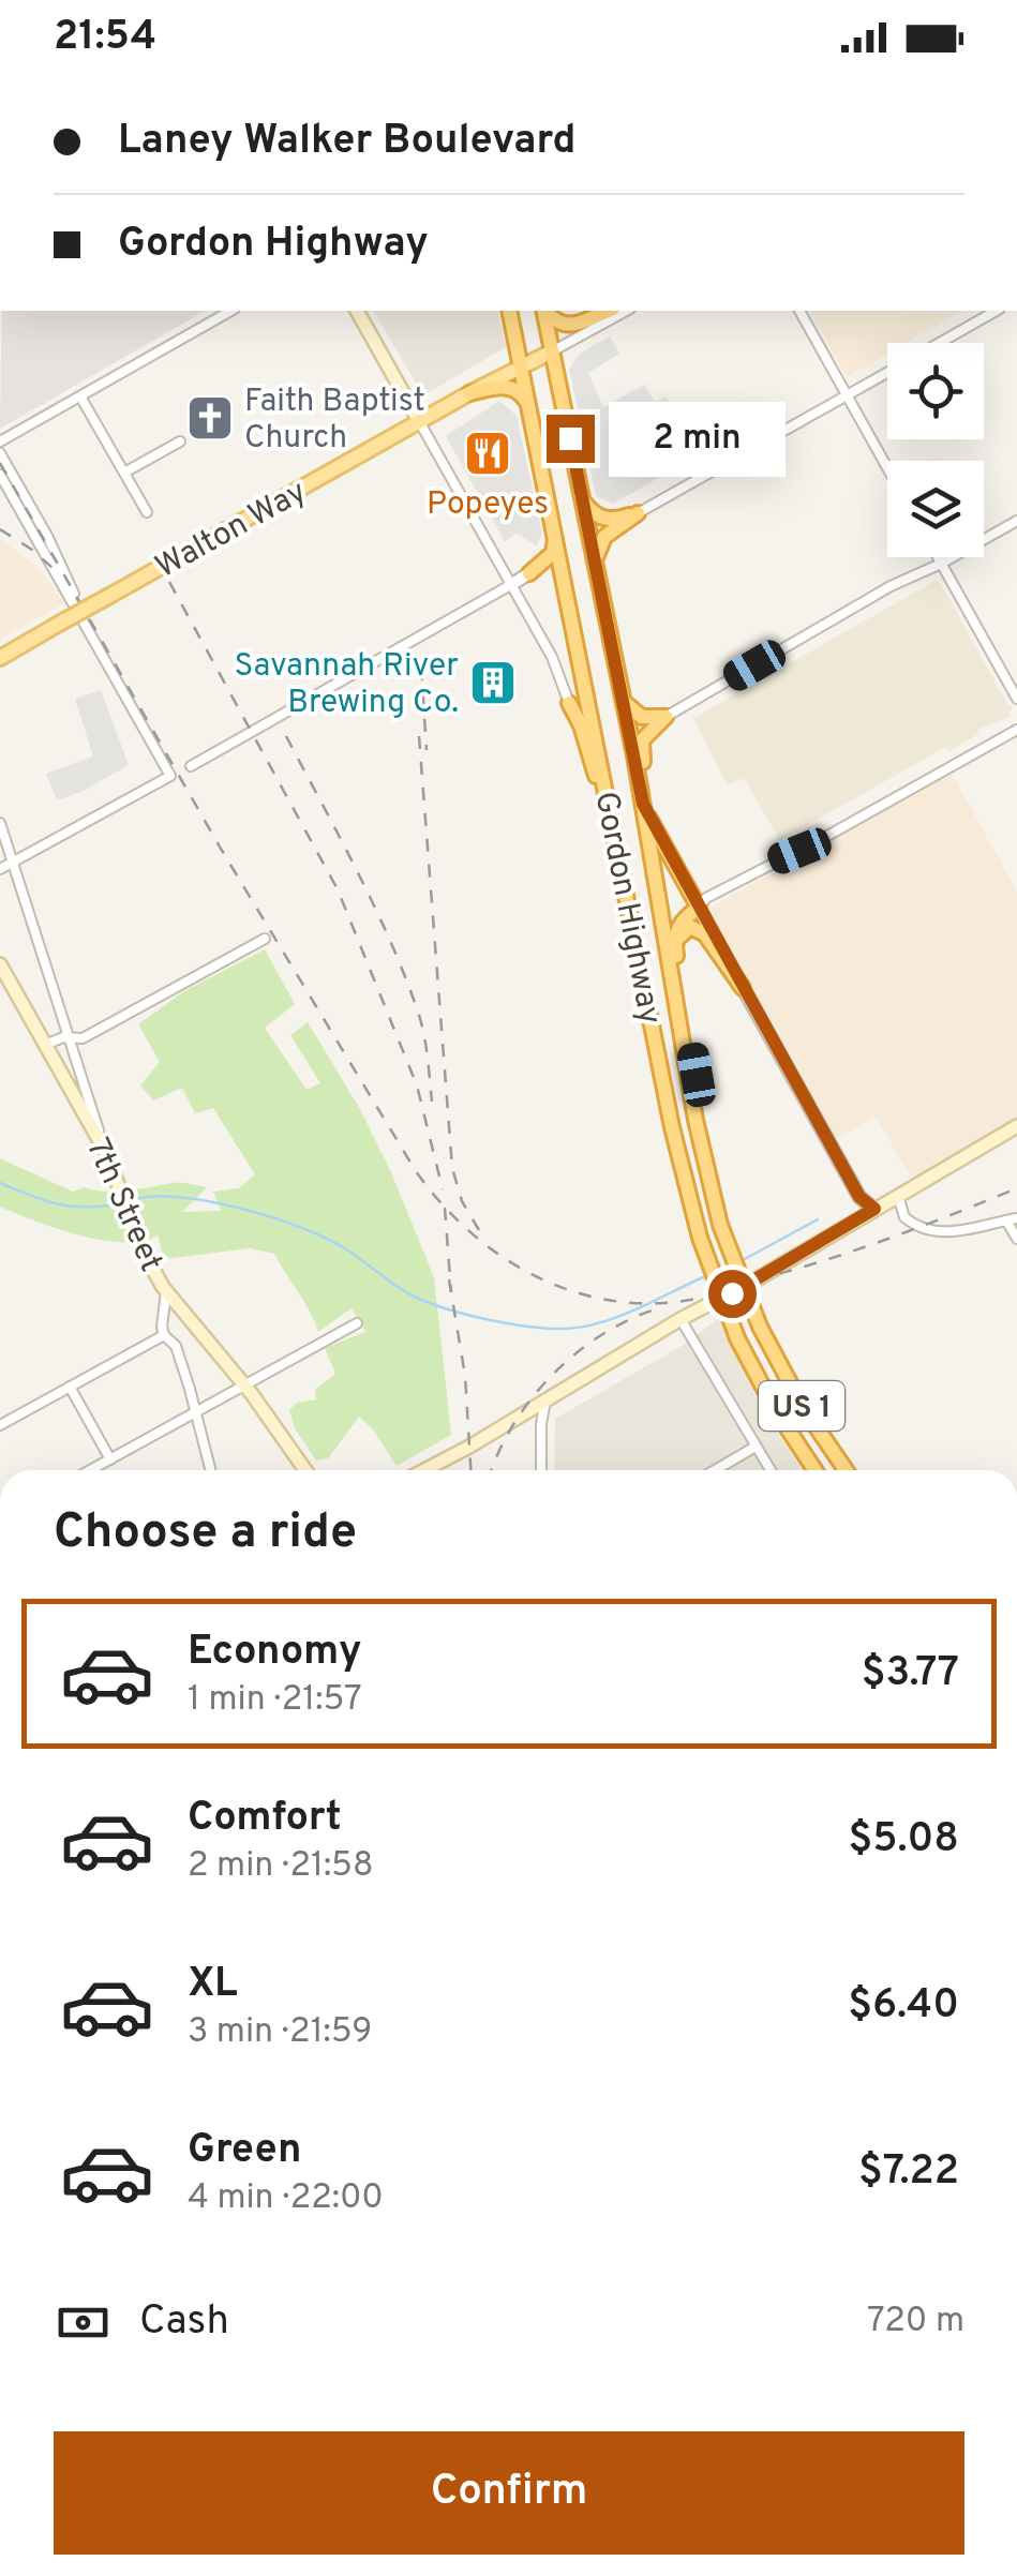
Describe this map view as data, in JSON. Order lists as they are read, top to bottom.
{
  "streets": {
    "highway": ["Gordon Highway", "US 1"],
    "main road": ["Walton Way", "7th Street"]
  },
  "crossings": [
    ["Walton Way", "Gordon Highway"]
  ],
  "places": {
    "church": ["Faith Baptist Church"],
    "restaurant": ["Popeyes"],
    "building": ["Savannah River Brewing Co."]
  },
  "page": {
    "status": "21:54",
    "banner": ["Laney Walker Boulevard", "Gordon Highway"],
    "bubble": "2 min",
    "heading": "Choose a ride",
    "list": [
      {
        "name": "Economy",
        "note": "1 min · 21:57",
        "value": "$3.77"
      },
      {
        "name": "Comfort",
        "note": "2 min · 21:58",
        "value": "$5.08"
      },
      {
        "name": "XL",
        "note": "3 min · 21:59",
        "value": "$6.40"
      },
      {
        "name": "Green",
        "note": "4 min · 22:00",
        "value": "$7.22"
      }
    ],
    "pay": ["Cash", "720 m"],
    "buttons": "Confirm"
  }
}
